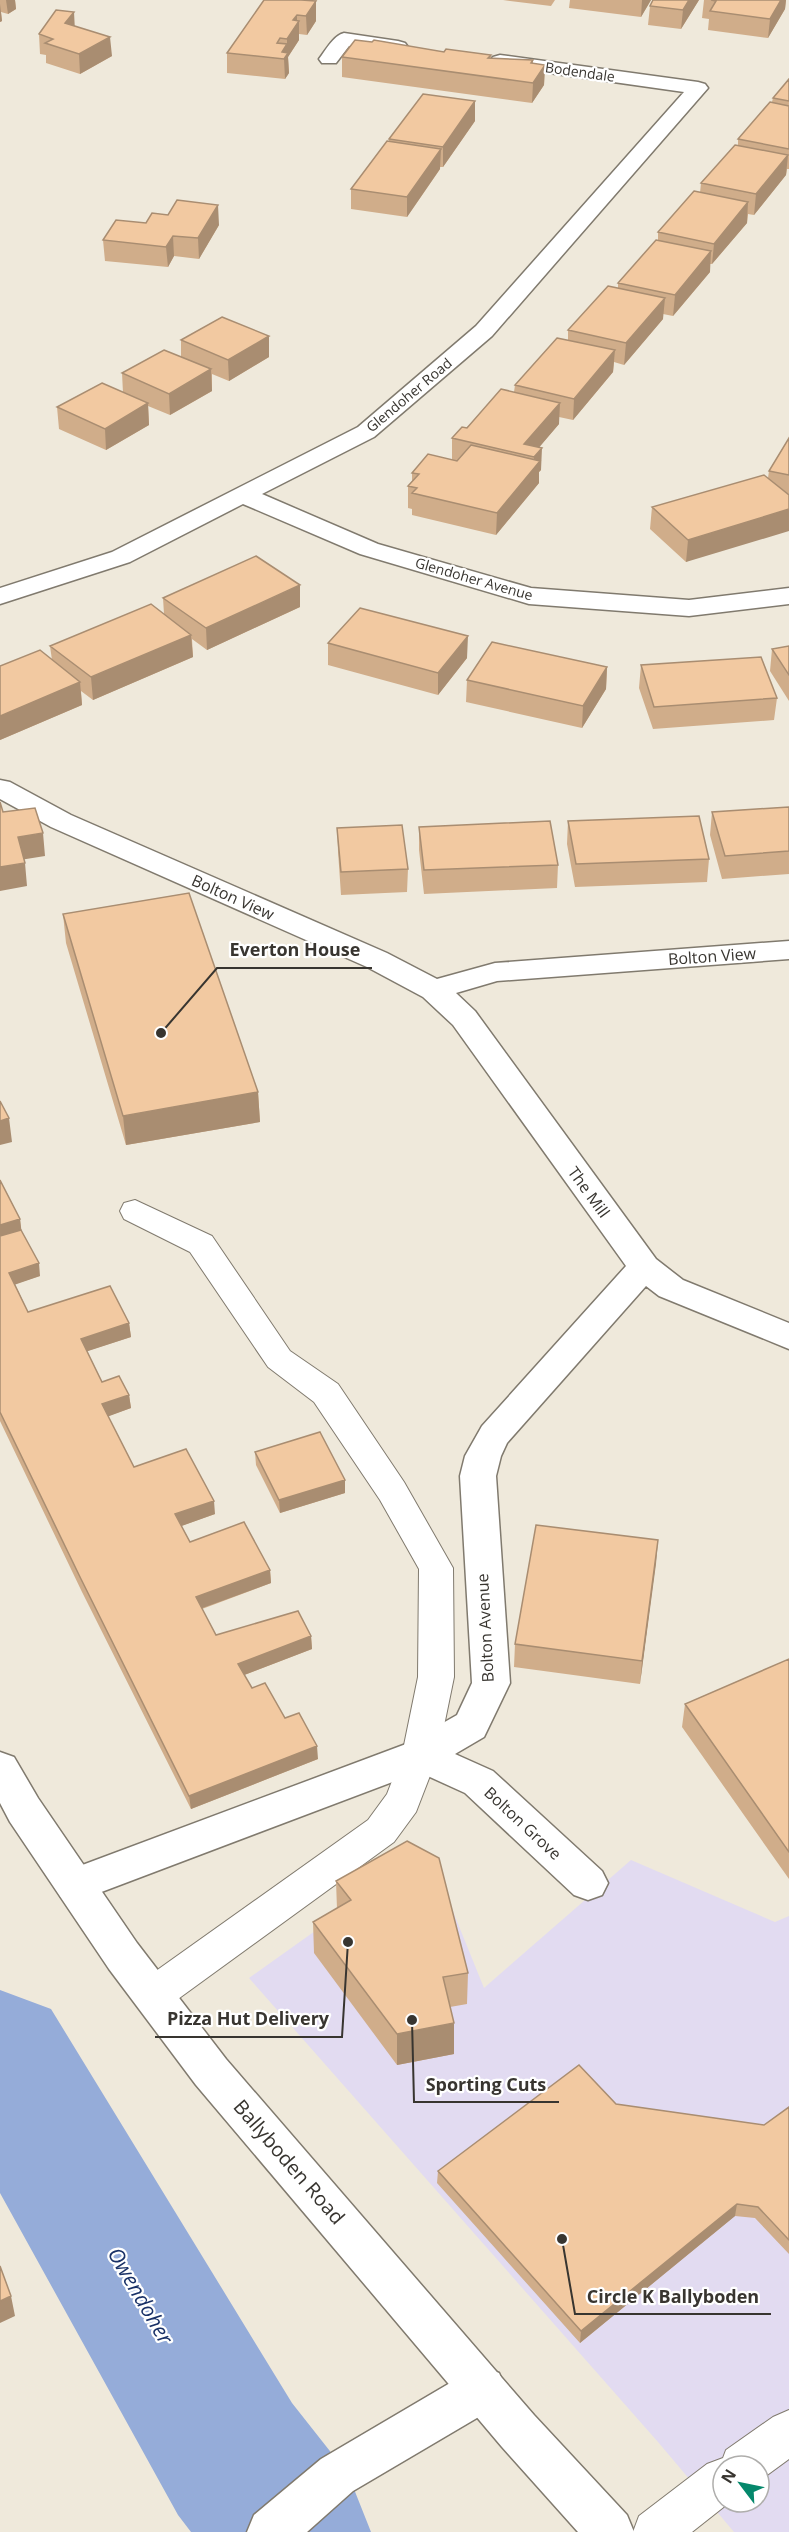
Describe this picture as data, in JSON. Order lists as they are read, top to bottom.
{
  "streets": {
    "street": [
      "Bodendale",
      "Glendoher Road",
      "Glendoher Avenue",
      "Bolton View",
      "The Mill",
      "Bolton Avenue",
      "Bolton Grove",
      "Ballyboden Road"
    ]
  },
  "crossings": [
    ["Bodendale", "Glendoher Road"],
    ["Glendoher Road", "Glendoher Avenue"],
    ["Bolton View", "The Mill"],
    ["The Mill", "Bolton Avenue"],
    ["Bolton Avenue", "Bolton Grove"],
    ["Bolton Avenue", "Ballyboden Road"]
  ],
  "water": ["Owendoher"],
  "places": [
    "Everton House",
    "Pizza Hut Delivery",
    "Sporting Cuts",
    "Circle K Ballyboden"
  ],
  "north": "top left"
}
